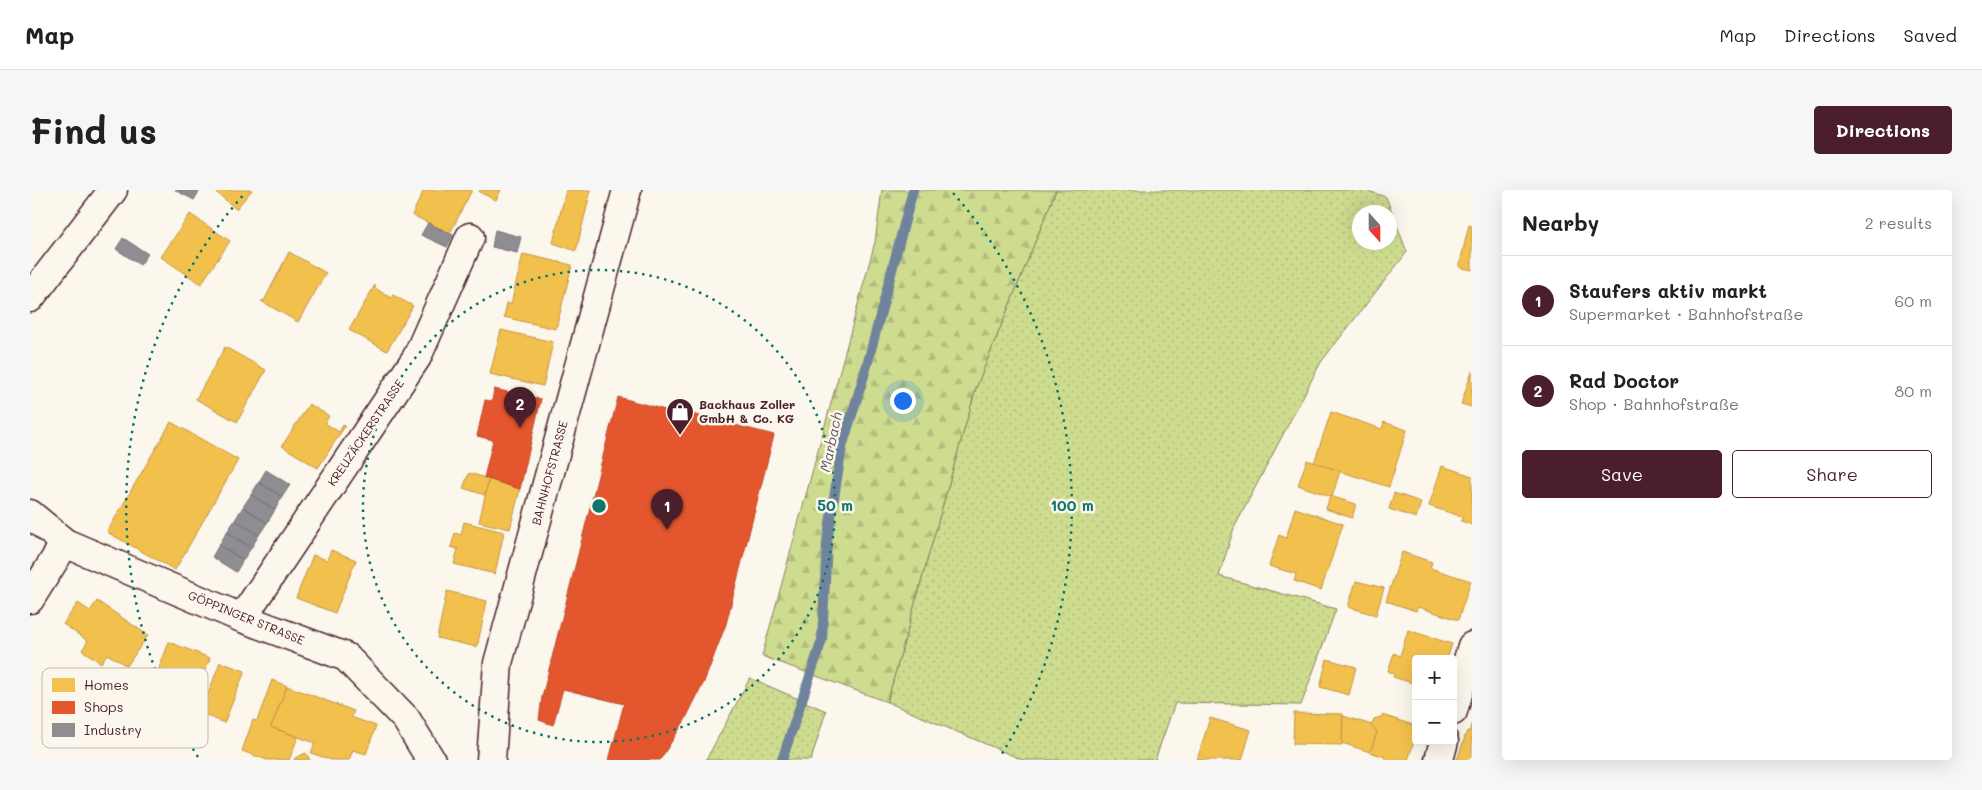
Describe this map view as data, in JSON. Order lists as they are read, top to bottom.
{
  "streets": {
    "street": ["KREUZÄCKERSTRASSE", "BAHNHOFSTRASSE", "GÖPPINGER STRASSE"]
  },
  "crossings": [
    ["KREUZÄCKERSTRASSE", "GÖPPINGER STRASSE"]
  ],
  "water": ["Marbach"],
  "places": {
    "shop": ["Backhaus Zoller GmbH & Co. KG"]
  },
  "legend": ["Homes", "Shops", "Industry"],
  "north": "bottom",
  "page": {
    "header": "Map",
    "nav": ["Map", "Directions", "Saved"],
    "buttons": [
      "Directions",
      ["Save", "Share"]
    ],
    "title": "Find us",
    "heading": ["Nearby", "2 results"],
    "list": [
      {
        "mark": "1",
        "name": "Staufers aktiv markt",
        "note": "Supermarket · Bahnhofstraße",
        "value": "60 m"
      },
      {
        "mark": "2",
        "name": "Rad Doctor",
        "note": "Shop · Bahnhofstraße",
        "value": "80 m"
      }
    ],
    "pins": ["2", "1"],
    "map_buttons": ["+", "−"]
  },
  "rings": ["50 m", "100 m"]
}
